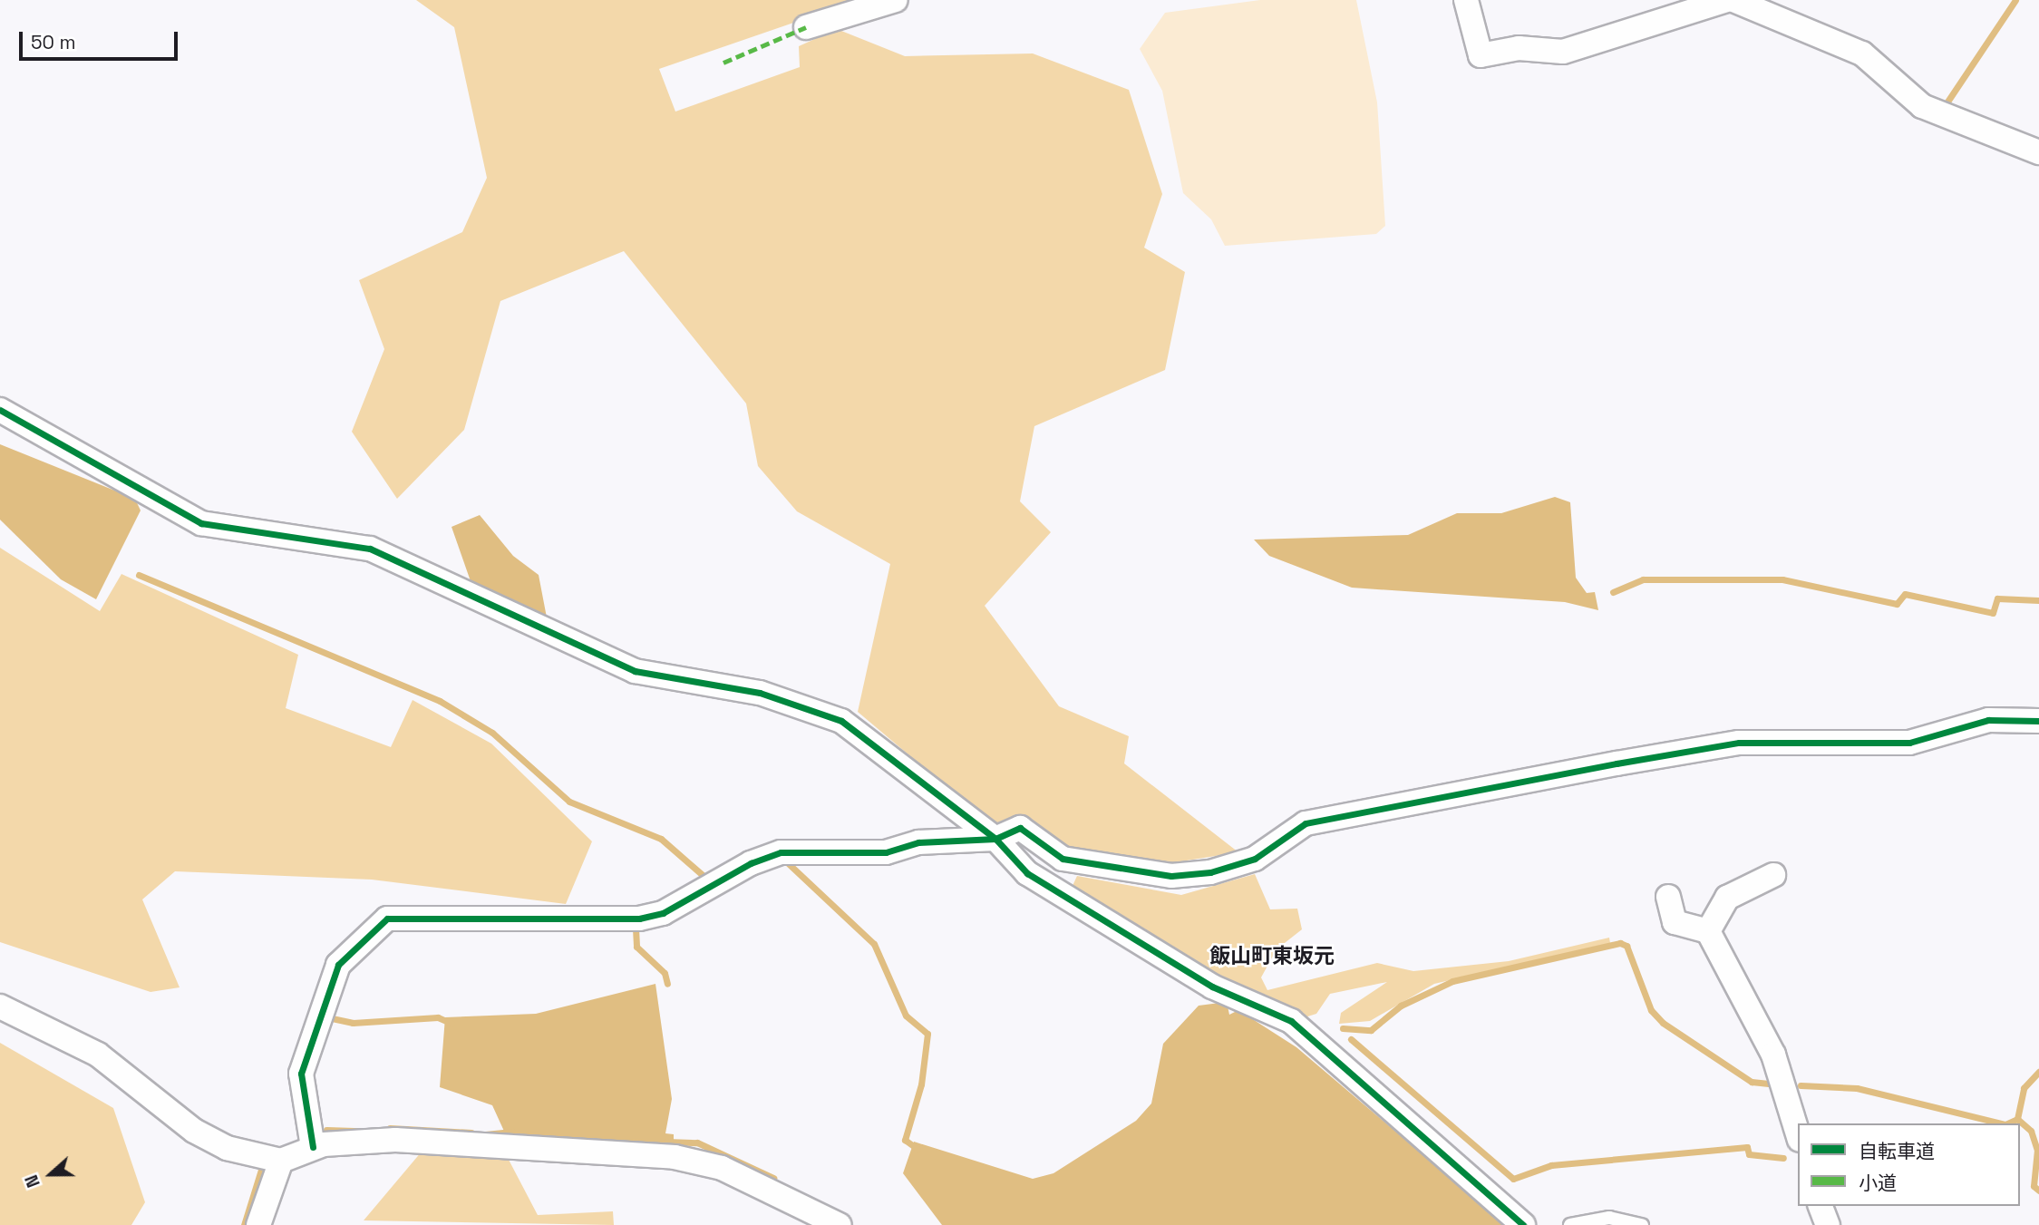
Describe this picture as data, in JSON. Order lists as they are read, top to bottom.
{
  "districts": ["飯山町東坂元"],
  "legend": ["自転車道", "小道"],
  "scale_bar": "50 m",
  "north": "left"
}
